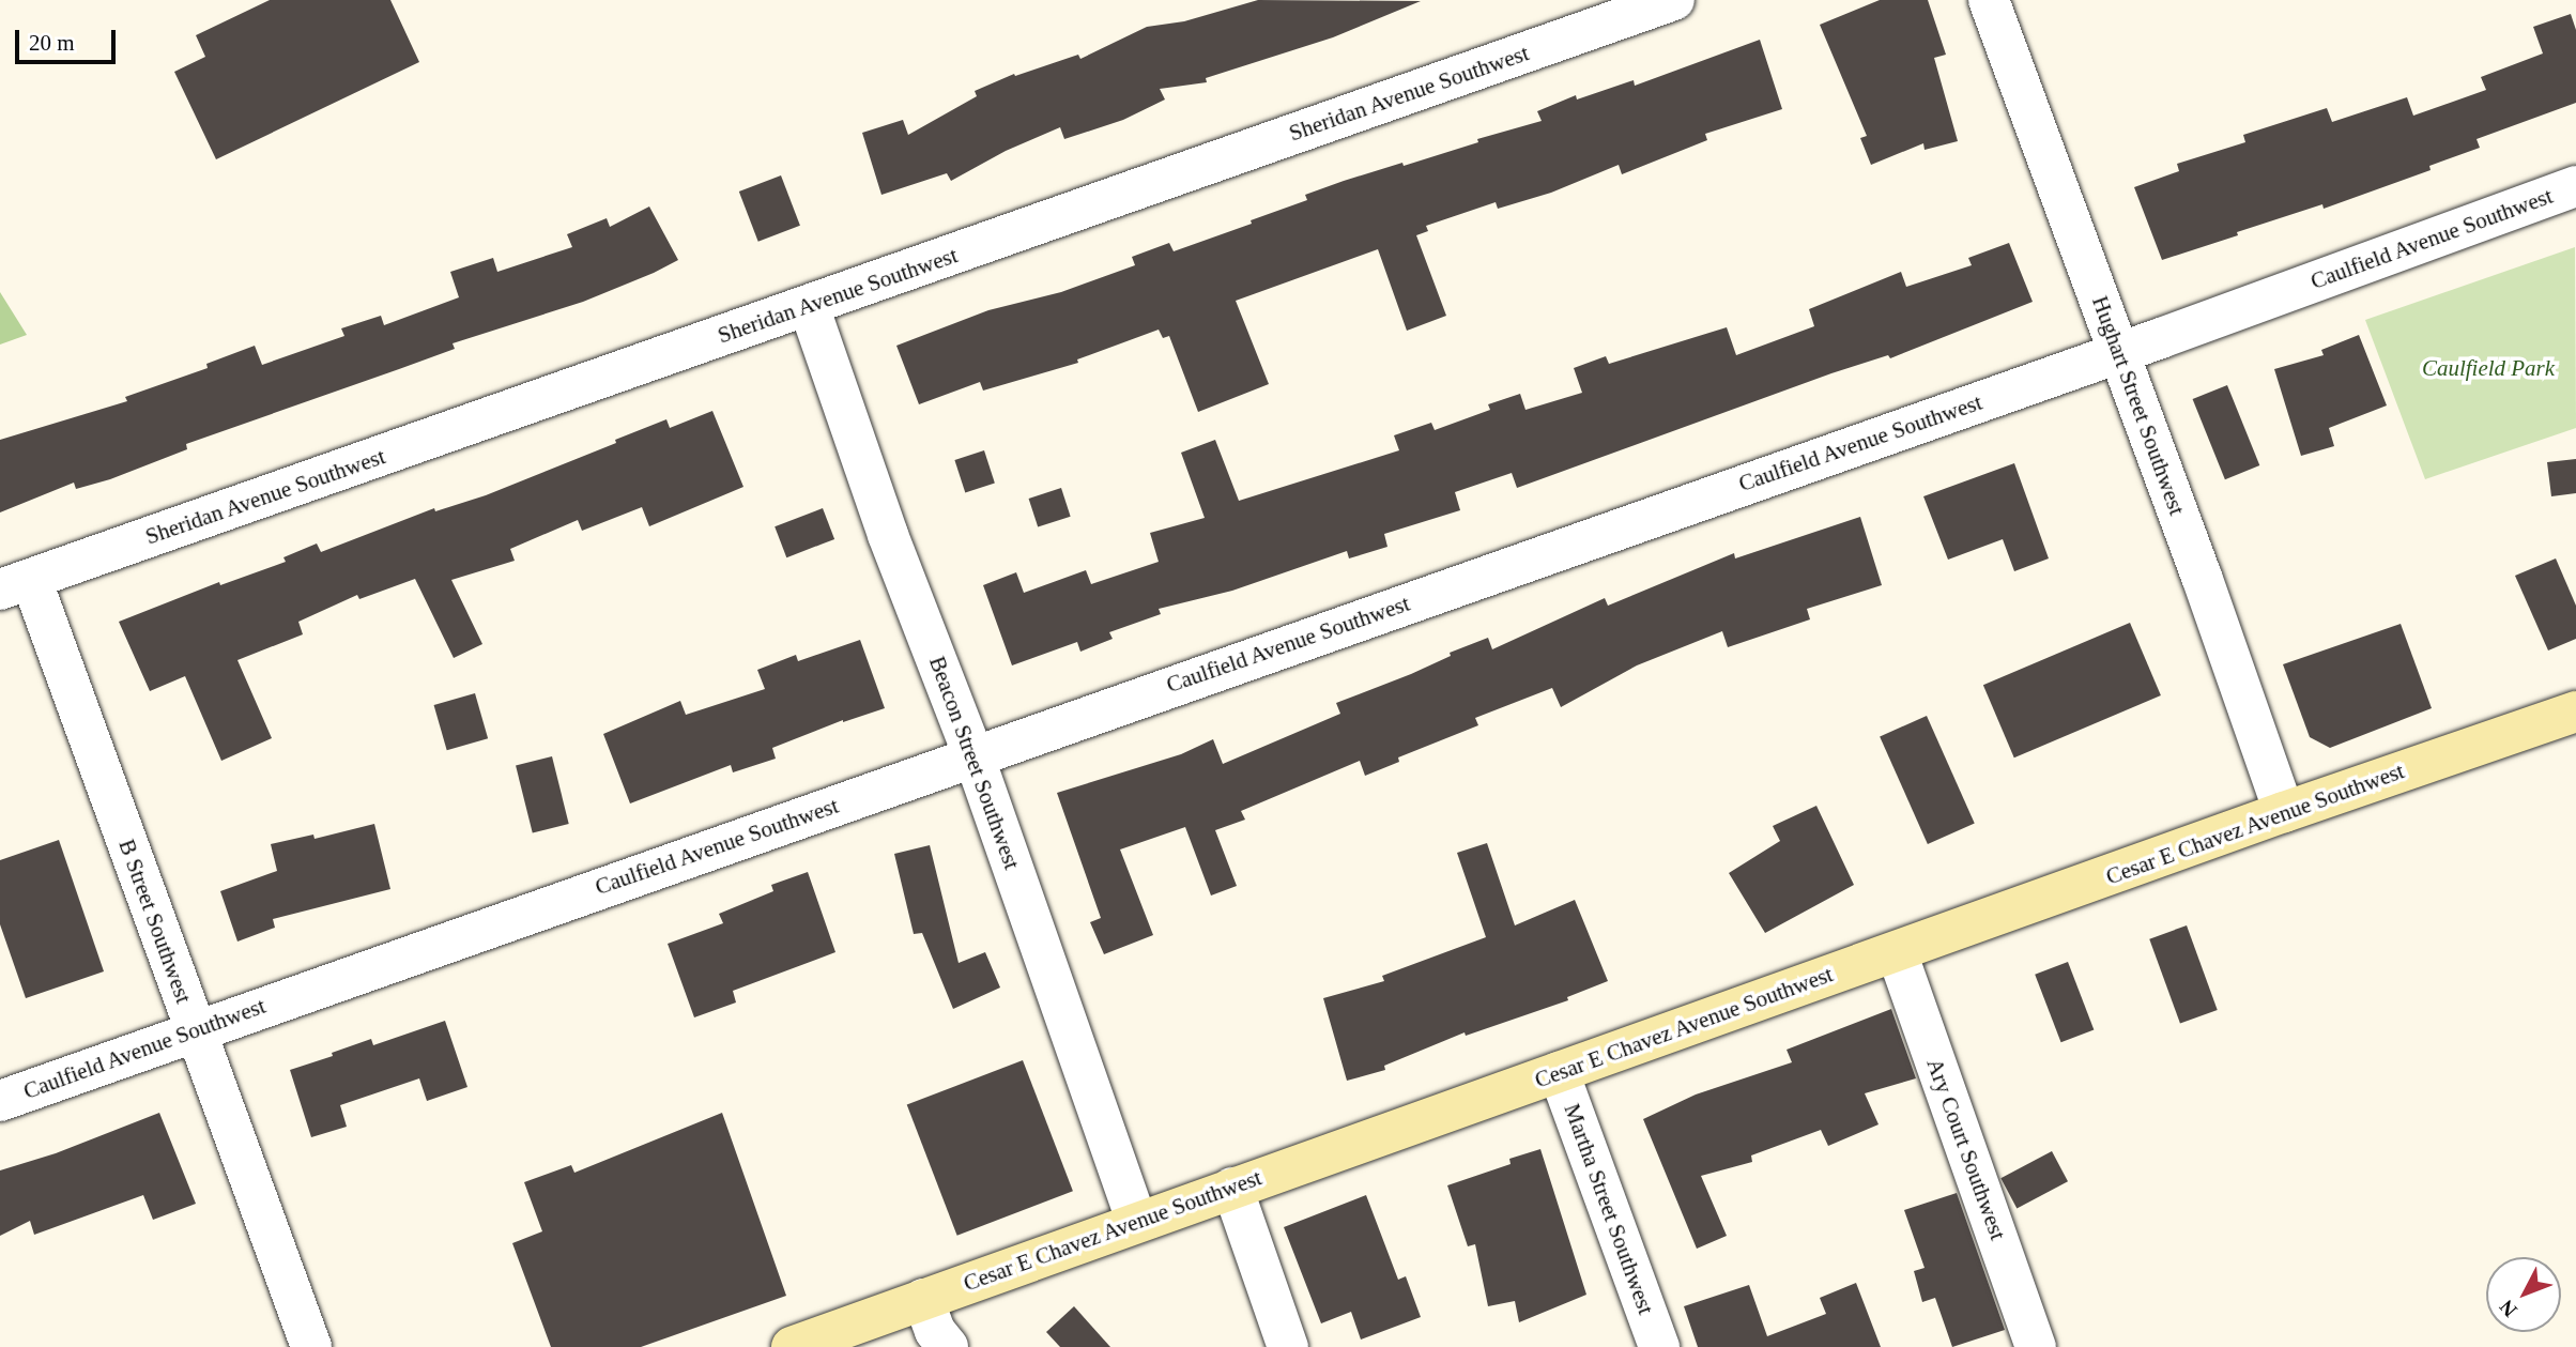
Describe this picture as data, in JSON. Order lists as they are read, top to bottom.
{
  "streets": {
    "main road": ["Cesar E Chavez Avenue Southwest"],
    "street": [
      "Sheridan Avenue Southwest",
      "Caulfield Avenue Southwest",
      "Hughart Street Southwest",
      "Beacon Street Southwest",
      "B Street Southwest",
      "Ary Court Southwest",
      "Martha Street Southwest"
    ]
  },
  "crossings": [
    ["Sheridan Avenue Southwest", "Beacon Street Southwest"],
    ["Sheridan Avenue Southwest", "B Street Southwest"],
    ["Caulfield Avenue Southwest", "Hughart Street Southwest"],
    ["Caulfield Avenue Southwest", "Beacon Street Southwest"],
    ["Caulfield Avenue Southwest", "B Street Southwest"],
    ["Hughart Street Southwest", "Cesar E Chavez Avenue Southwest"],
    ["Beacon Street Southwest", "Cesar E Chavez Avenue Southwest"],
    ["Cesar E Chavez Avenue Southwest", "Ary Court Southwest"],
    ["Cesar E Chavez Avenue Southwest", "Martha Street Southwest"]
  ],
  "parks": ["Caulfield Park"],
  "scale_bar": "20 m",
  "north": "bottom left"
}
